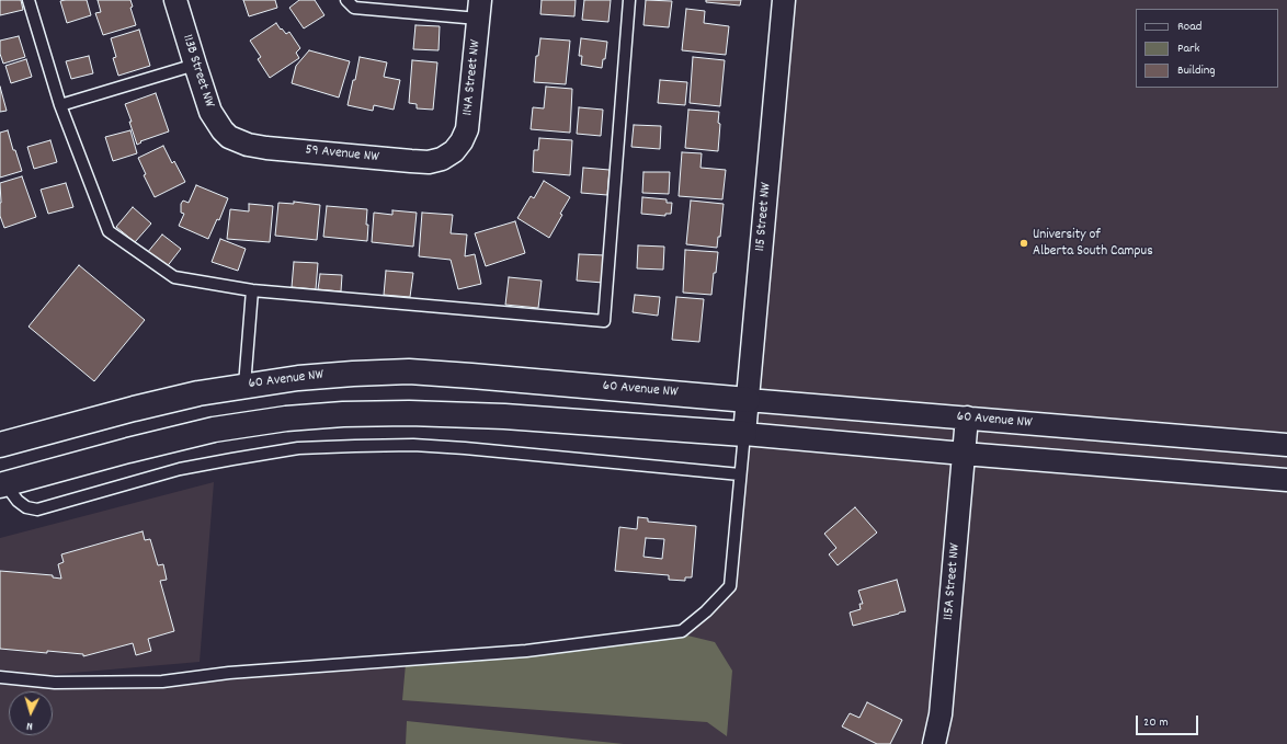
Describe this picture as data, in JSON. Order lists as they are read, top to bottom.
{
  "streets": {
    "street": [
      "113B Street NW",
      "114A Street NW",
      "59 Avenue NW",
      "115 Street NW",
      "60 Avenue NW",
      "115A Street NW"
    ]
  },
  "crossings": [
    ["113B Street NW", "59 Avenue NW"],
    ["114A Street NW", "59 Avenue NW"],
    ["115 Street NW", "60 Avenue NW"],
    ["60 Avenue NW", "115A Street NW"]
  ],
  "places": ["University of Alberta South Campus"],
  "legend": ["Road", "Park", "Building"],
  "scale_bar": "20 m",
  "north": "bottom"
}
